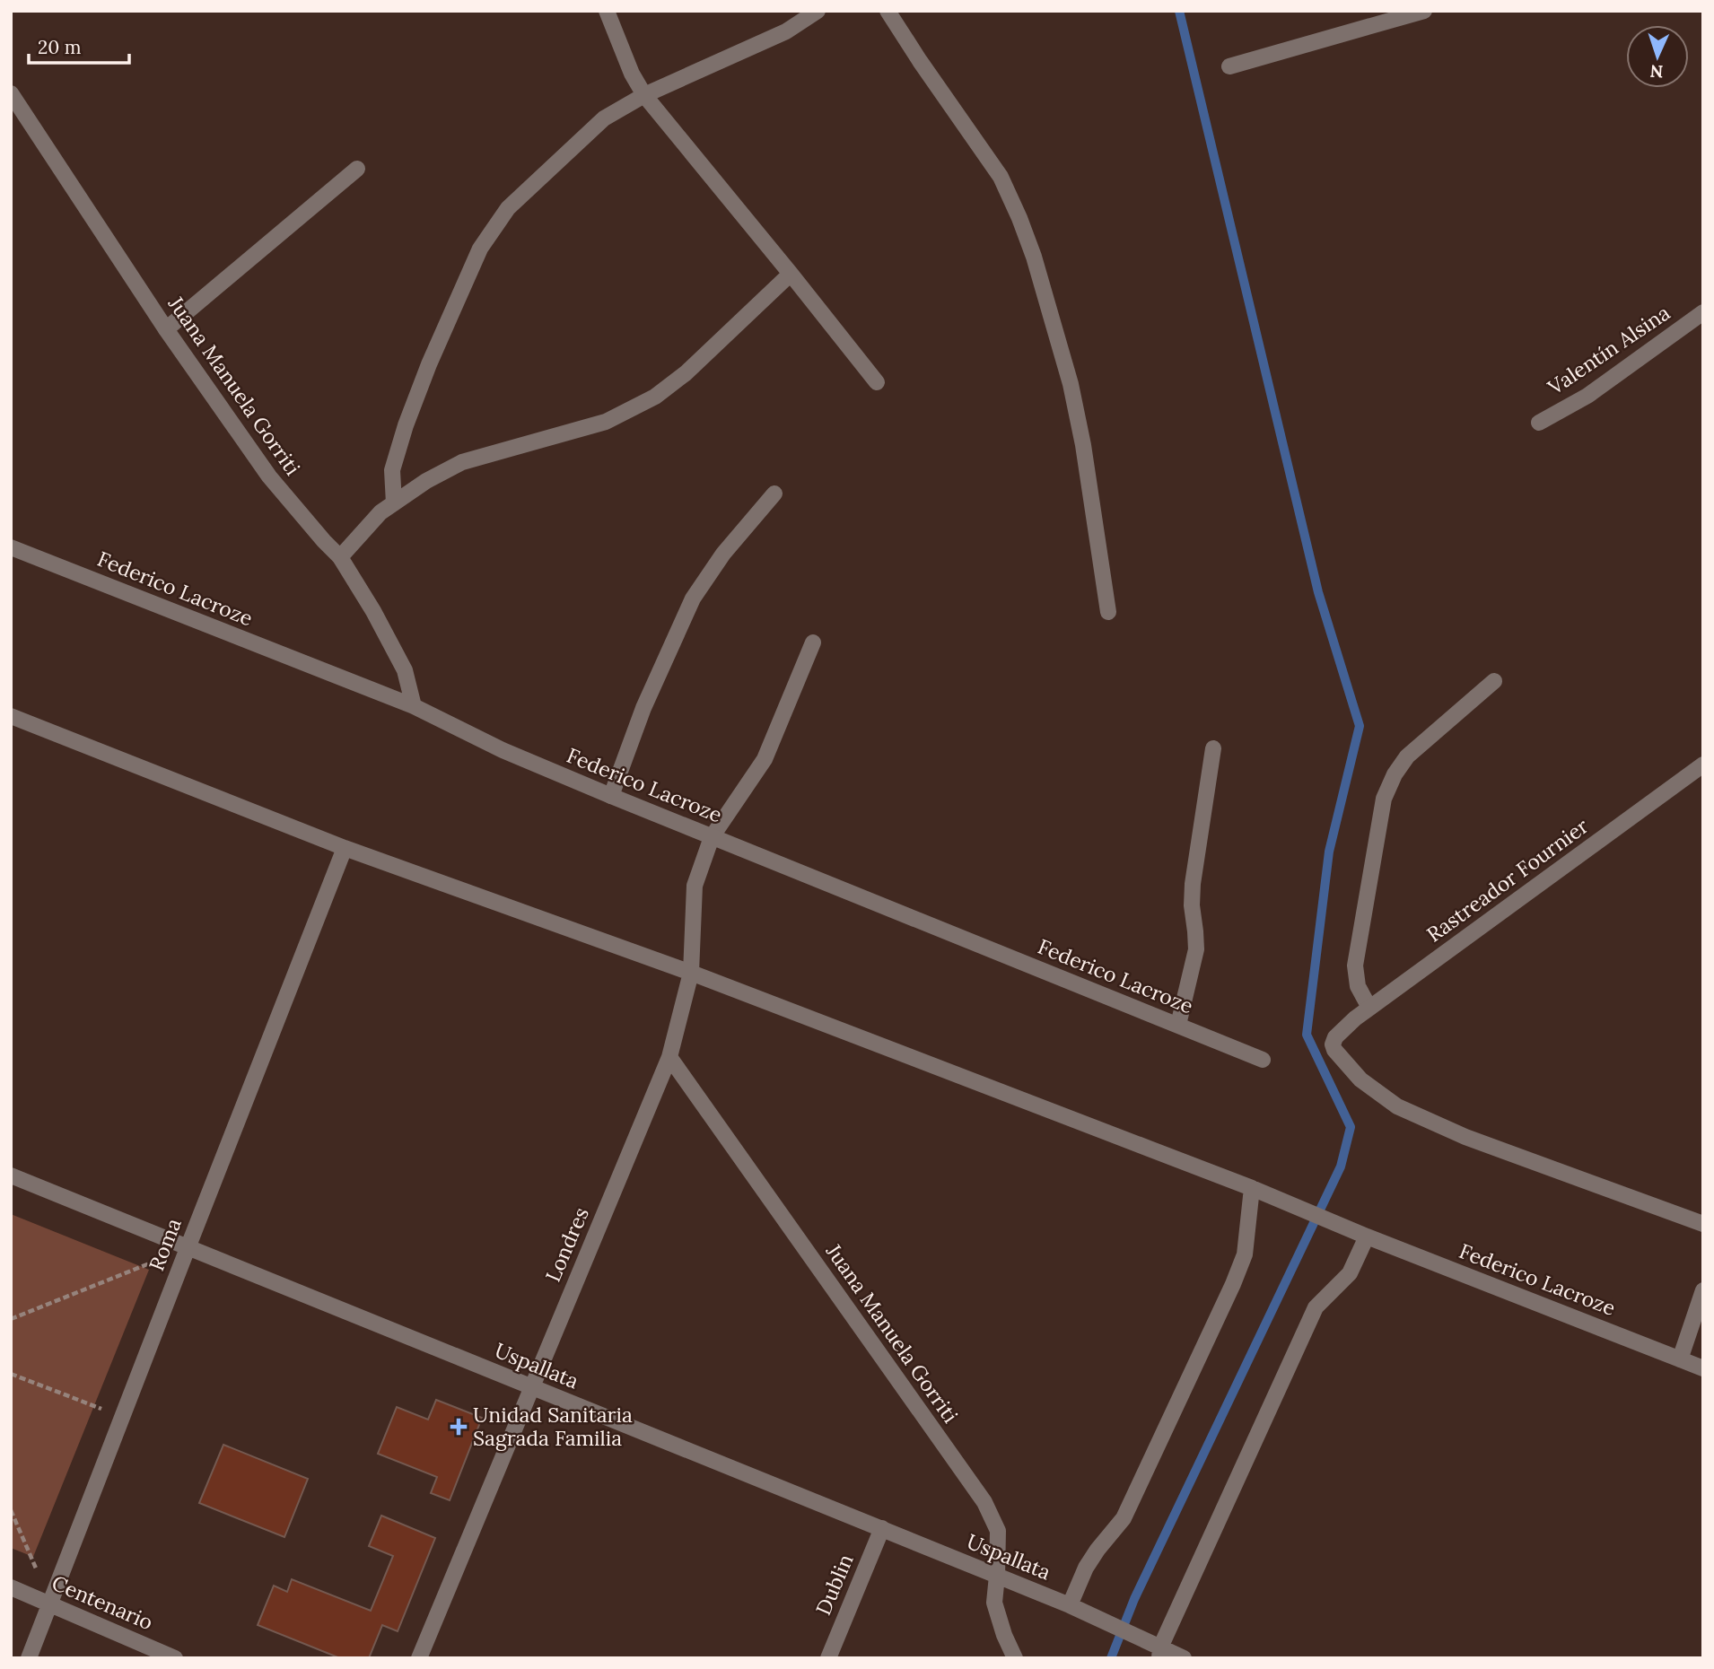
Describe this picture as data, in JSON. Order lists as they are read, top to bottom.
{
  "streets": {
    "street": [
      "Valentín Alsina",
      "Juana Manuela Gorriti",
      "Federico Lacroze",
      "Rastreador Fournier",
      "Roma",
      "Londres",
      "Uspallata",
      "Dublin",
      "Centenario"
    ]
  },
  "crossings": [
    ["Juana Manuela Gorriti", "Federico Lacroze"],
    ["Juana Manuela Gorriti", "Londres"],
    ["Juana Manuela Gorriti", "Uspallata"],
    ["Federico Lacroze", "Roma"],
    ["Federico Lacroze", "Londres"],
    ["Roma", "Uspallata"],
    ["Roma", "Centenario"],
    ["Londres", "Uspallata"],
    ["Uspallata", "Dublin"]
  ],
  "places": {
    "health": ["Unidad Sanitaria Sagrada Familia"]
  },
  "scale_bar": "20 m",
  "north": "bottom"
}
